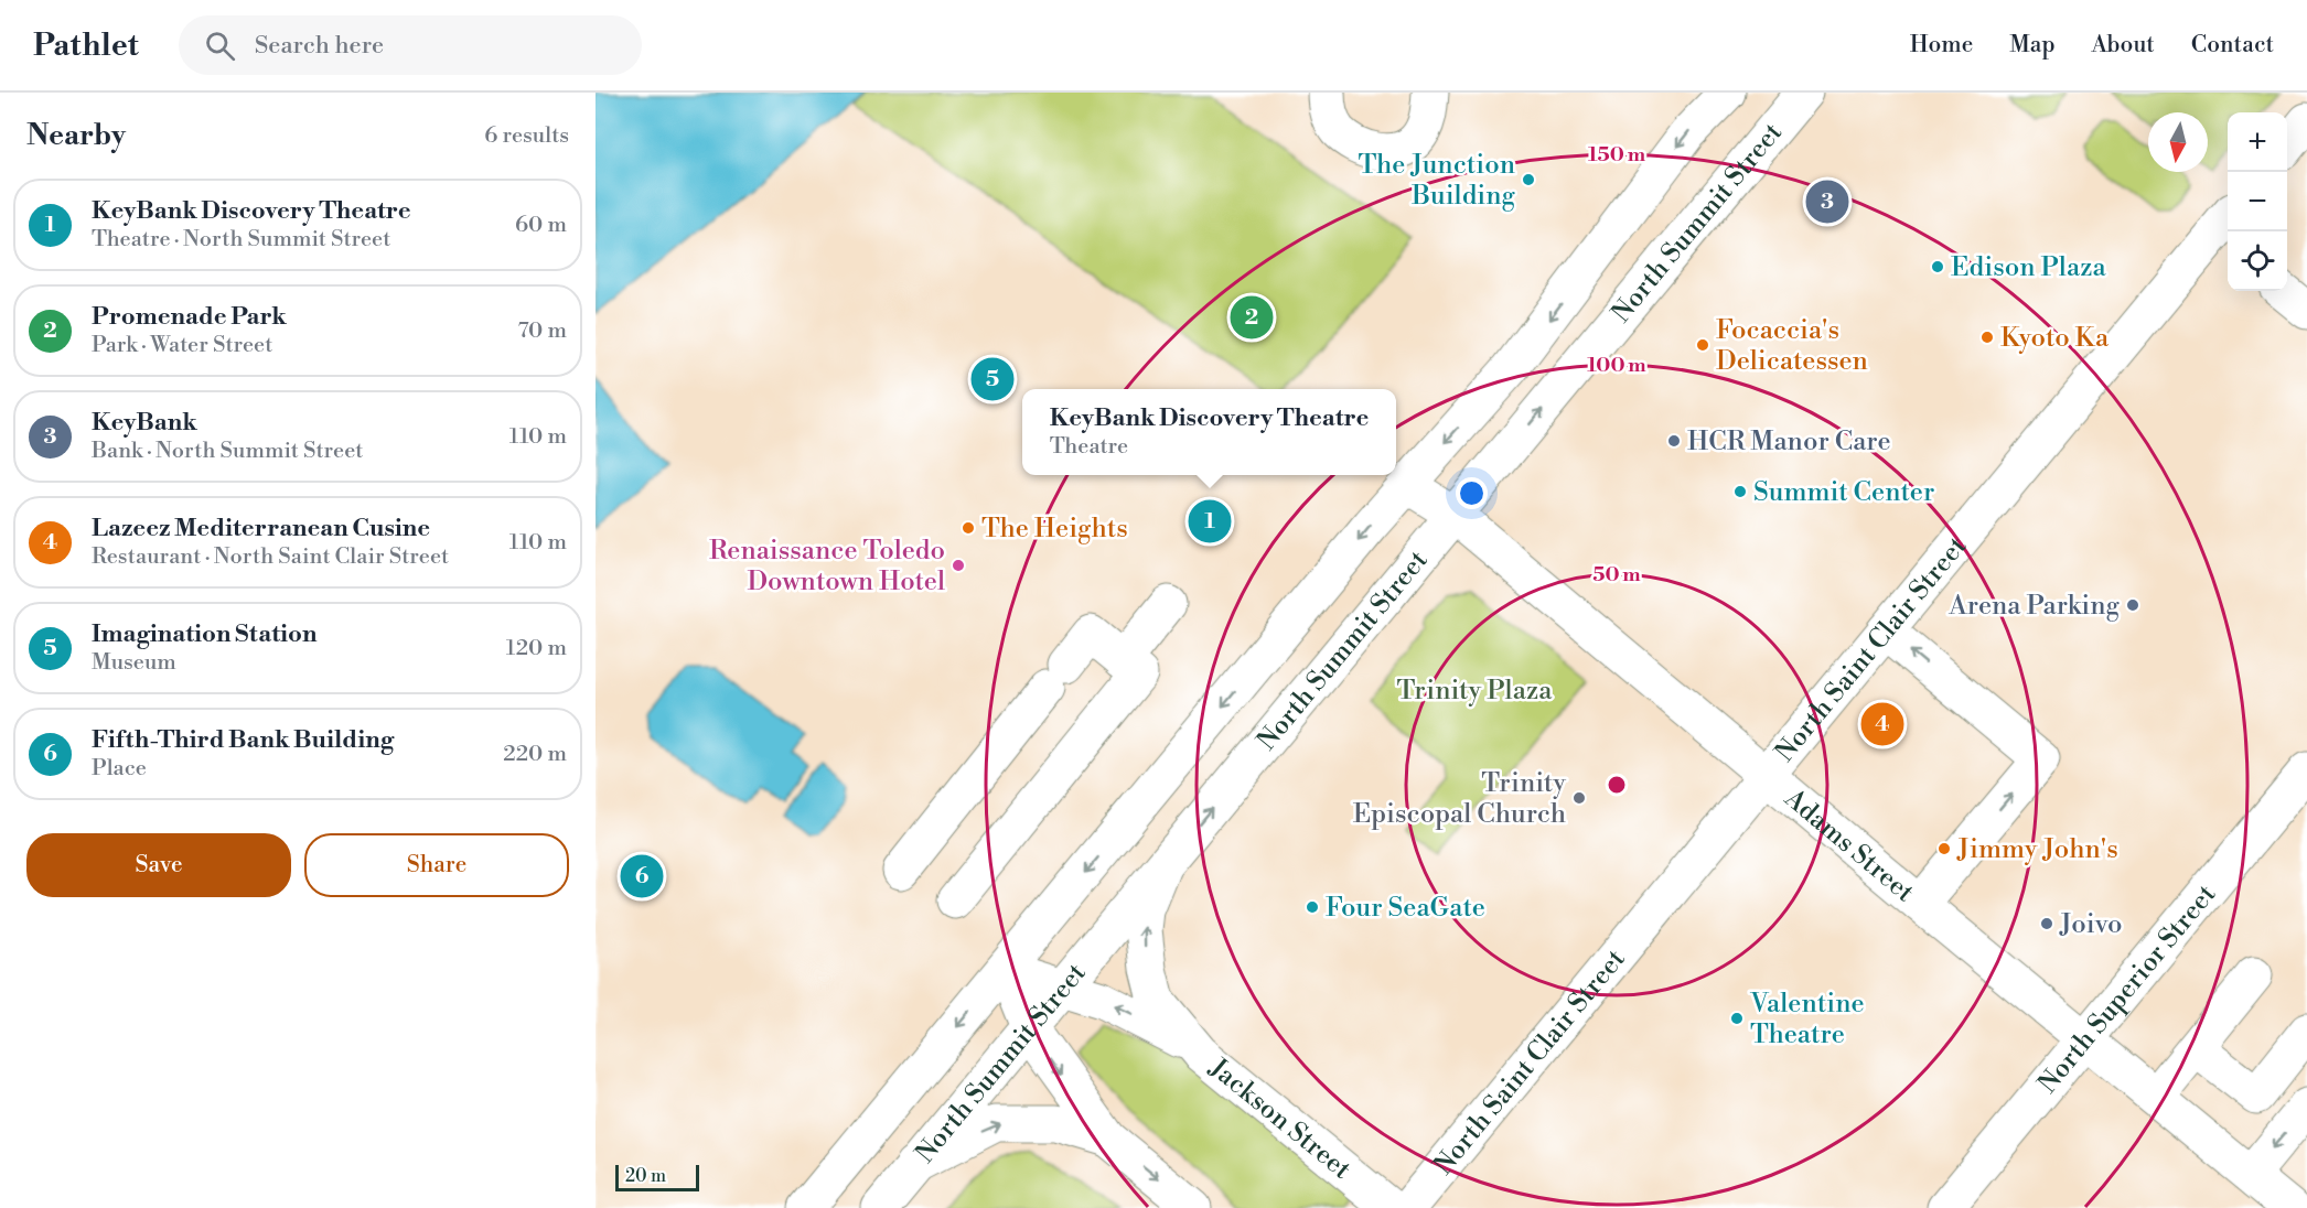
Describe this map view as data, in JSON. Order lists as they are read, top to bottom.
{
  "streets": {
    "street": [
      "North Summit Street",
      "North Saint Clair Street",
      "Adams Street",
      "North Superior Street",
      "Jackson Street"
    ]
  },
  "crossings": [
    ["North Summit Street", "Adams Street"],
    ["North Summit Street", "Jackson Street"],
    ["North Saint Clair Street", "Adams Street"],
    ["Adams Street", "North Superior Street"]
  ],
  "parks": ["Trinity Plaza"],
  "places": [
    "The Junction Building",
    "Edison Plaza",
    "Kyoto Ka",
    "Focaccia's Delicatessen",
    "HCR Manor Care",
    "Summit Center",
    "The Heights",
    "Renaissance Toledo Downtown Hotel",
    "Arena Parking",
    "Trinity Episcopal Church",
    "Jimmy John's",
    "Four SeaGate",
    "Joivo",
    "Valentine Theatre"
  ],
  "scale_bar": "20 m",
  "north": "bottom",
  "page": {
    "header": "Pathlet",
    "search": "Search here",
    "nav": [
      "Home",
      "Map",
      "About",
      "Contact"
    ],
    "heading": ["Nearby", "6 results"],
    "map_buttons": ["+", "−"],
    "pins": [
      "3",
      "2",
      "5",
      "1",
      "4",
      "6"
    ],
    "list": [
      {
        "mark": "1",
        "name": "KeyBank Discovery Theatre",
        "note": "Theatre · North Summit Street",
        "value": "60 m"
      },
      {
        "mark": "2",
        "name": "Promenade Park",
        "note": "Park · Water Street",
        "value": "70 m"
      },
      {
        "mark": "3",
        "name": "KeyBank",
        "note": "Bank · North Summit Street",
        "value": "110 m"
      },
      {
        "mark": "4",
        "name": "Lazeez Mediterranean Cusine",
        "note": "Restaurant · North Saint Clair Street",
        "value": "110 m"
      },
      {
        "mark": "5",
        "name": "Imagination Station",
        "note": "Museum",
        "value": "120 m"
      },
      {
        "mark": "6",
        "name": "Fifth-Third Bank Building",
        "note": "Place",
        "value": "220 m"
      }
    ],
    "popup": ["KeyBank Discovery Theatre", "Theatre"],
    "buttons": ["Save", "Share"],
    "scale": "20 m"
  },
  "rings": ["150 m", "100 m", "50 m"]
}
